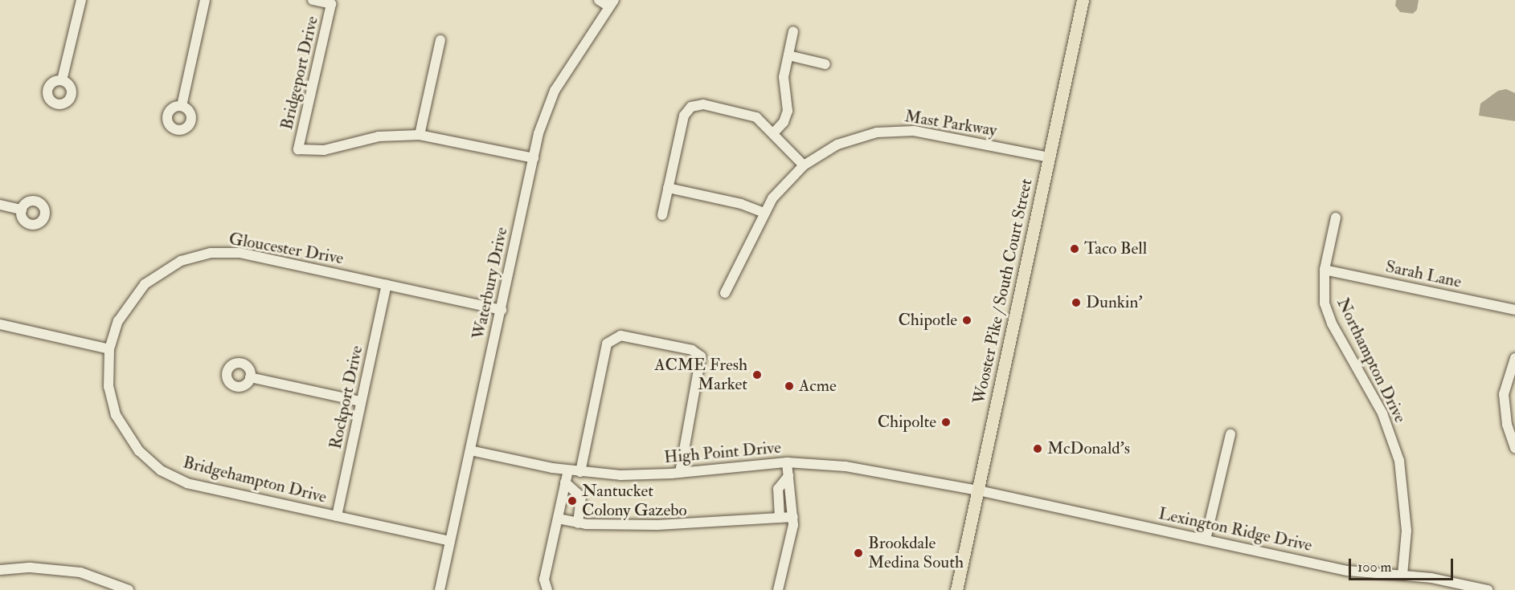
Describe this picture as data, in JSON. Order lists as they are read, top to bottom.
{
  "streets": {
    "main road": ["Wooster Pike / South Court Street"],
    "street": [
      "Bridgeport Drive",
      "Mast Parkway",
      "Gloucester Drive",
      "Sarah Lane",
      "Waterbury Drive",
      "Northampton Drive",
      "Rockport Drive",
      "High Point Drive",
      "Bridgehampton Drive",
      "Lexington Ridge Drive"
    ]
  },
  "crossings": [
    ["Mast Parkway", "Wooster Pike / South Court Street"],
    ["Gloucester Drive", "Waterbury Drive"],
    ["Gloucester Drive", "Rockport Drive"],
    ["Gloucester Drive", "Bridgehampton Drive"],
    ["Sarah Lane", "Northampton Drive"],
    ["Waterbury Drive", "High Point Drive"],
    ["Waterbury Drive", "Bridgehampton Drive"],
    ["Wooster Pike / South Court Street", "High Point Drive"],
    ["Wooster Pike / South Court Street", "Lexington Ridge Drive"],
    ["Northampton Drive", "Lexington Ridge Drive"],
    ["Rockport Drive", "Bridgehampton Drive"],
    ["High Point Drive", "Lexington Ridge Drive"]
  ],
  "places": [
    "Taco Bell",
    "Dunkin'",
    "Chipotle",
    "ACME Fresh Market",
    "Acme",
    "Chipolte",
    "McDonald's",
    "Nantucket Colony Gazebo",
    "Brookdale Medina South"
  ],
  "scale_bar": "100 m"
}
